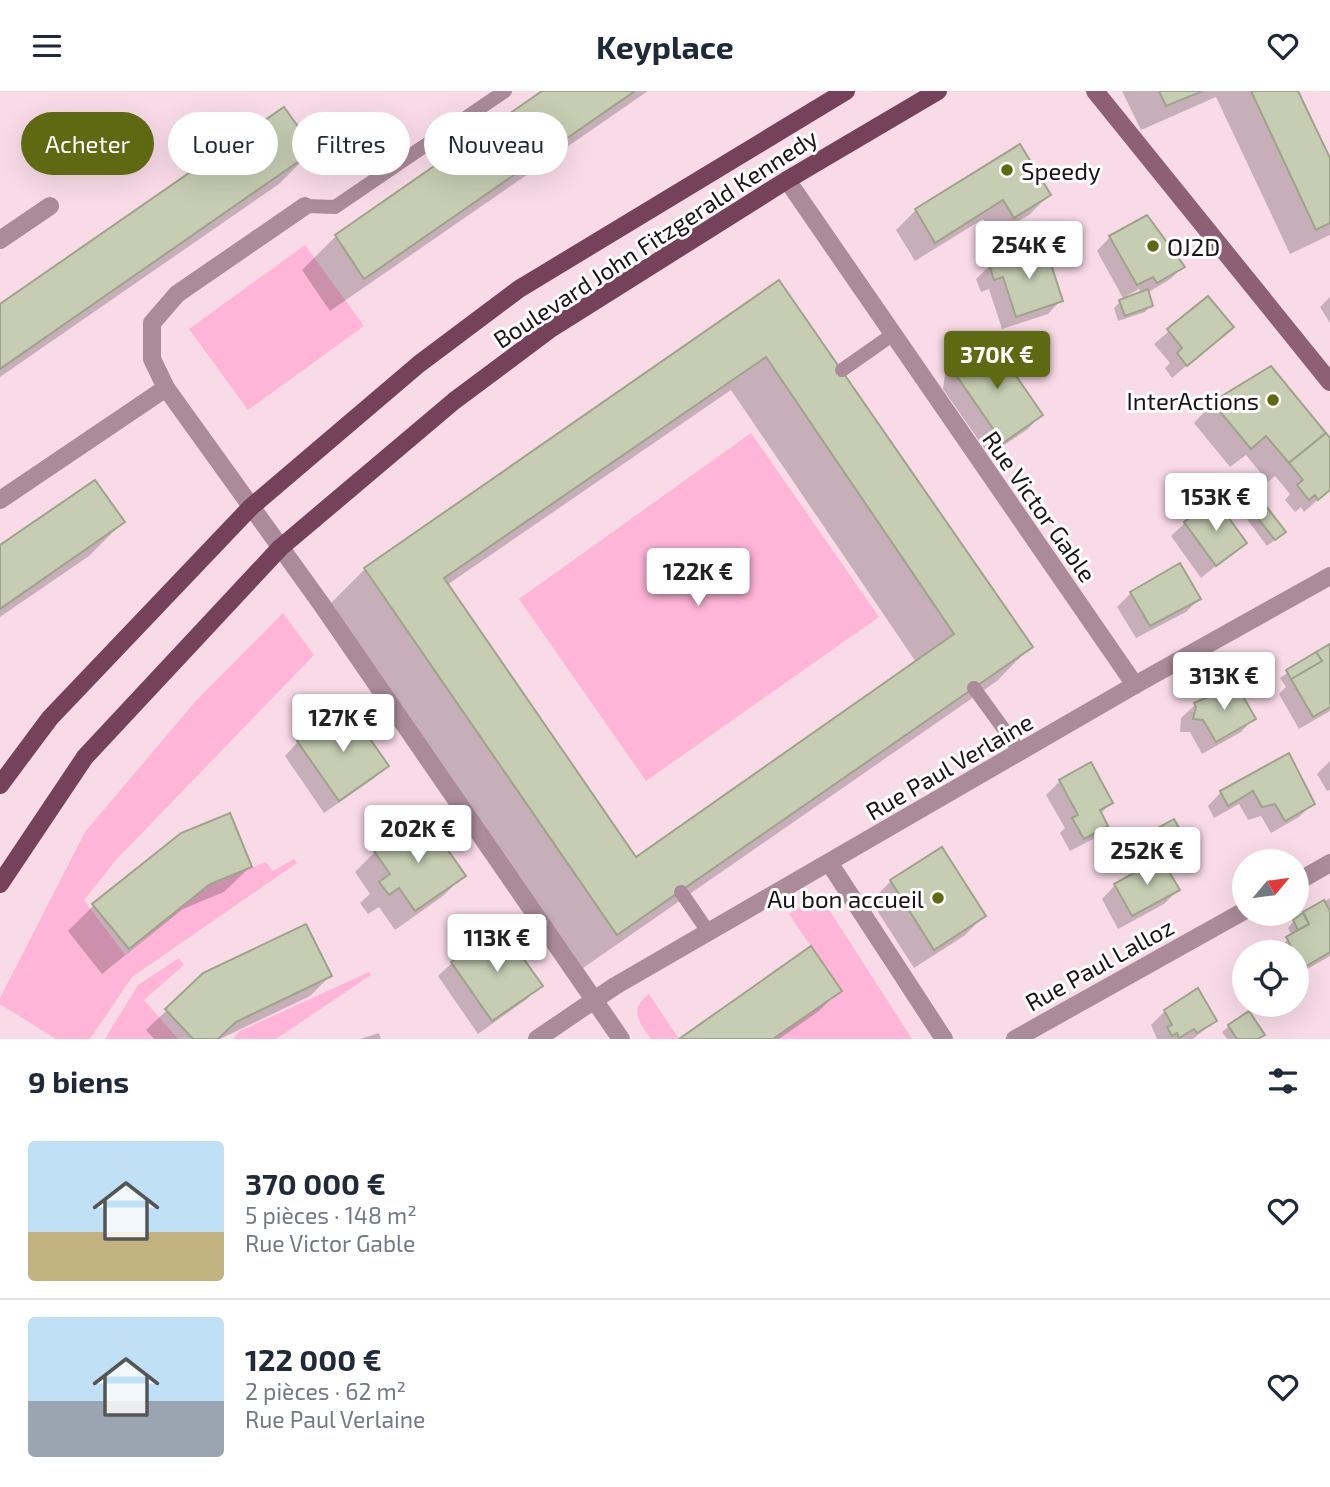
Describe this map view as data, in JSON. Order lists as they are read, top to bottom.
{
  "streets": {
    "main road": ["Boulevard John Fitzgerald Kennedy"],
    "street": ["Rue Victor Gable", "Rue Paul Verlaine", "Rue Paul Lalloz"]
  },
  "crossings": [
    ["Boulevard John Fitzgerald Kennedy", "Rue Victor Gable"],
    ["Rue Victor Gable", "Rue Paul Verlaine"]
  ],
  "places": [
    "Speedy",
    "OJ2D",
    "InterActions",
    "Au bon accueil"
  ],
  "north": "top right",
  "page": {
    "header": "Keyplace",
    "chip": [
      "Acheter",
      "Louer",
      "Filtres",
      "Nouveau"
    ],
    "price": [
      "254K €",
      "370K €",
      "153K €",
      "122K €",
      "313K €",
      "127K €",
      "202K €",
      "252K €",
      "113K €"
    ],
    "heading": "9 biens",
    "list": [
      {
        "name": "370 000 €",
        "note": "5 pièces · 148 m² · Rue Victor Gable"
      },
      {
        "name": "122 000 €",
        "note": "2 pièces · 62 m² · Rue Paul Verlaine"
      }
    ]
  }
}
